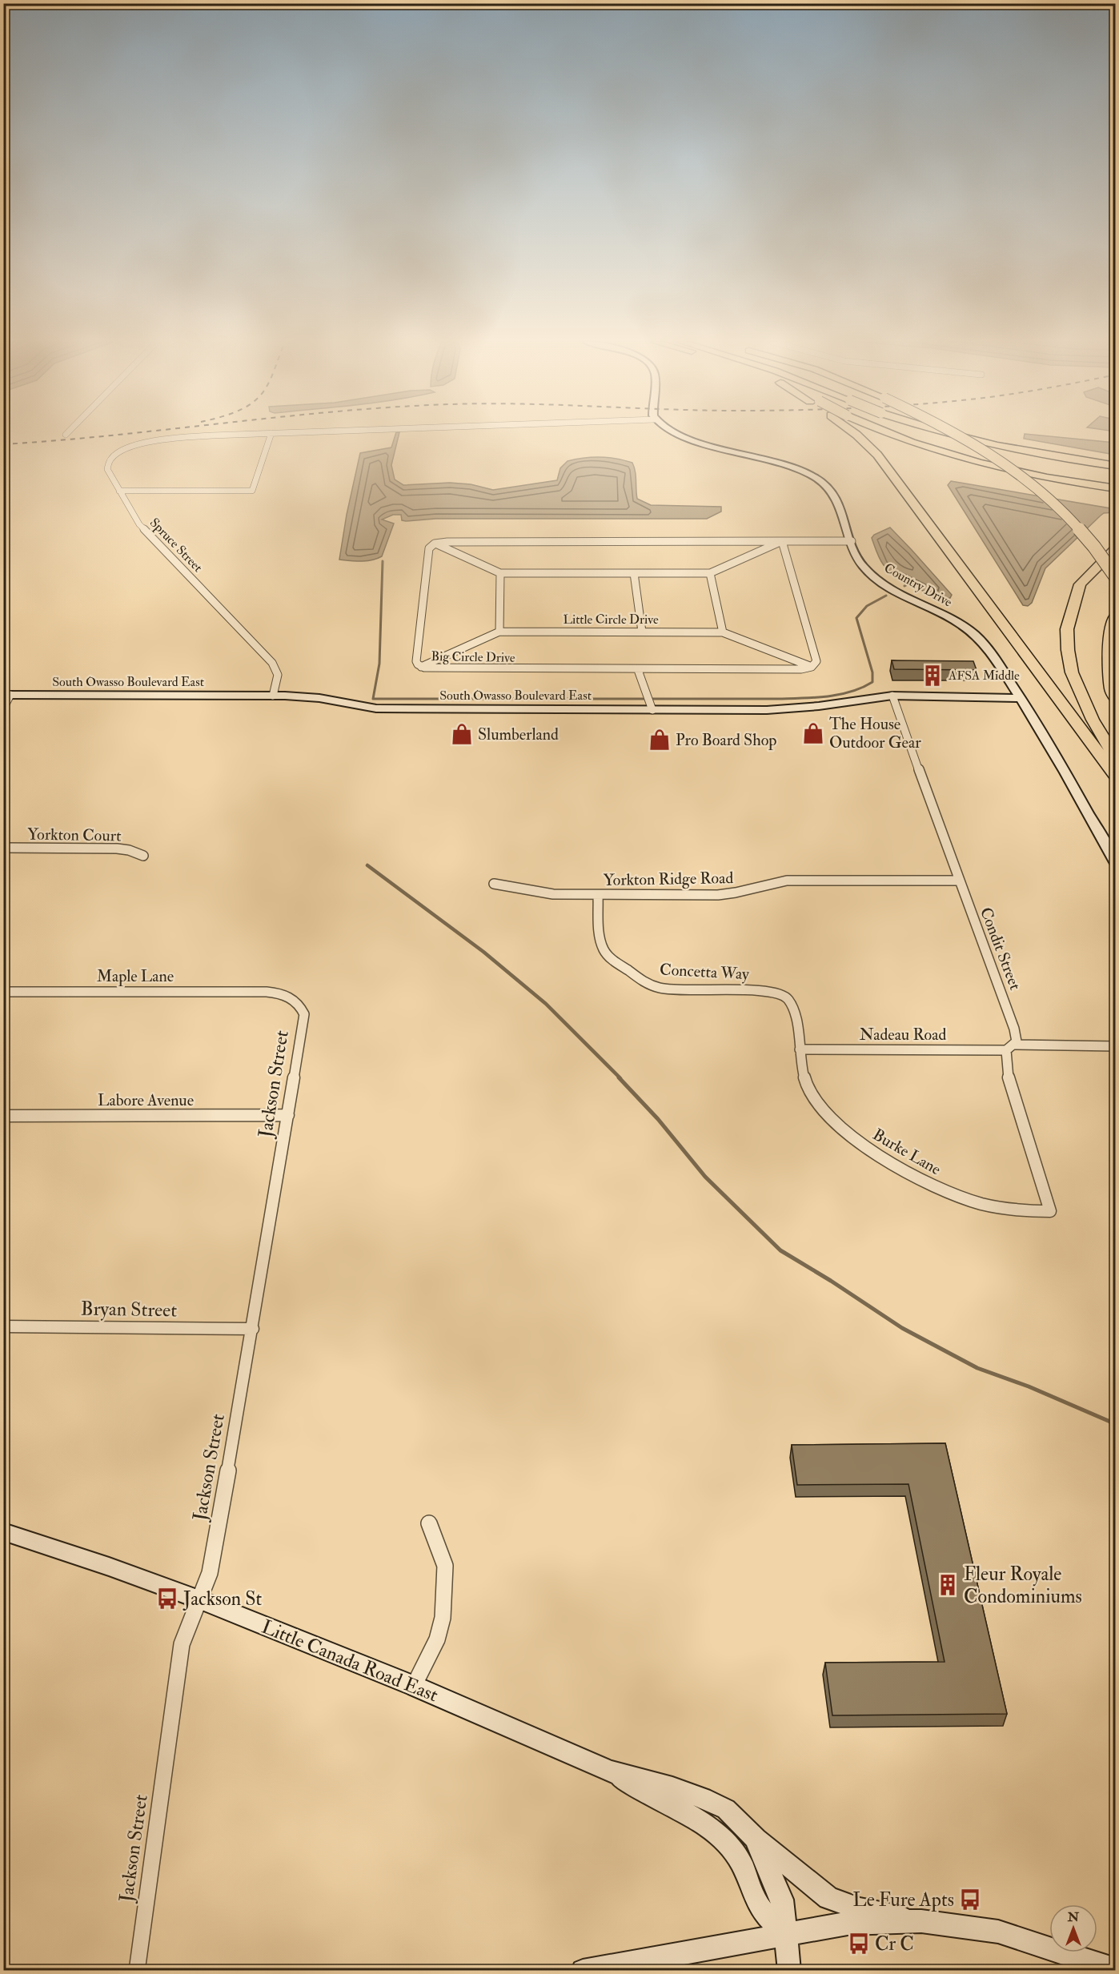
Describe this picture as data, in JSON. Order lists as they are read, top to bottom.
{
  "streets": {
    "street": [
      "Spruce Street",
      "Country Drive",
      "Little Circle Drive",
      "Big Circle Drive",
      "South Owasso Boulevard East",
      "Yorkton Court",
      "Yorkton Ridge Road",
      "Condit Street",
      "Concetta Way",
      "Maple Lane",
      "Nadeau Road",
      "Jackson Street",
      "Labore Avenue",
      "Burke Lane",
      "Bryan Street",
      "Little Canada Road East"
    ]
  },
  "crossings": [
    ["Spruce Street", "South Owasso Boulevard East"],
    ["Country Drive", "South Owasso Boulevard East"],
    ["Little Circle Drive", "Big Circle Drive"],
    ["South Owasso Boulevard East", "Condit Street"],
    ["Yorkton Ridge Road", "Condit Street"],
    ["Yorkton Ridge Road", "Concetta Way"],
    ["Condit Street", "Nadeau Road"],
    ["Condit Street", "Burke Lane"],
    ["Concetta Way", "Nadeau Road"],
    ["Concetta Way", "Burke Lane"],
    ["Maple Lane", "Jackson Street"],
    ["Nadeau Road", "Burke Lane"],
    ["Jackson Street", "Labore Avenue"],
    ["Jackson Street", "Bryan Street"],
    ["Jackson Street", "Little Canada Road East"]
  ],
  "places": {
    "building": ["AFSA Middle", "Fleur Royale Condominiums"],
    "shop": ["The House Outdoor Gear", "Slumberland", "Pro Board Shop"],
    "bus stop": ["Jackson St", "Le Fure Apts", "Cr C"]
  },
  "north": "top"
}
